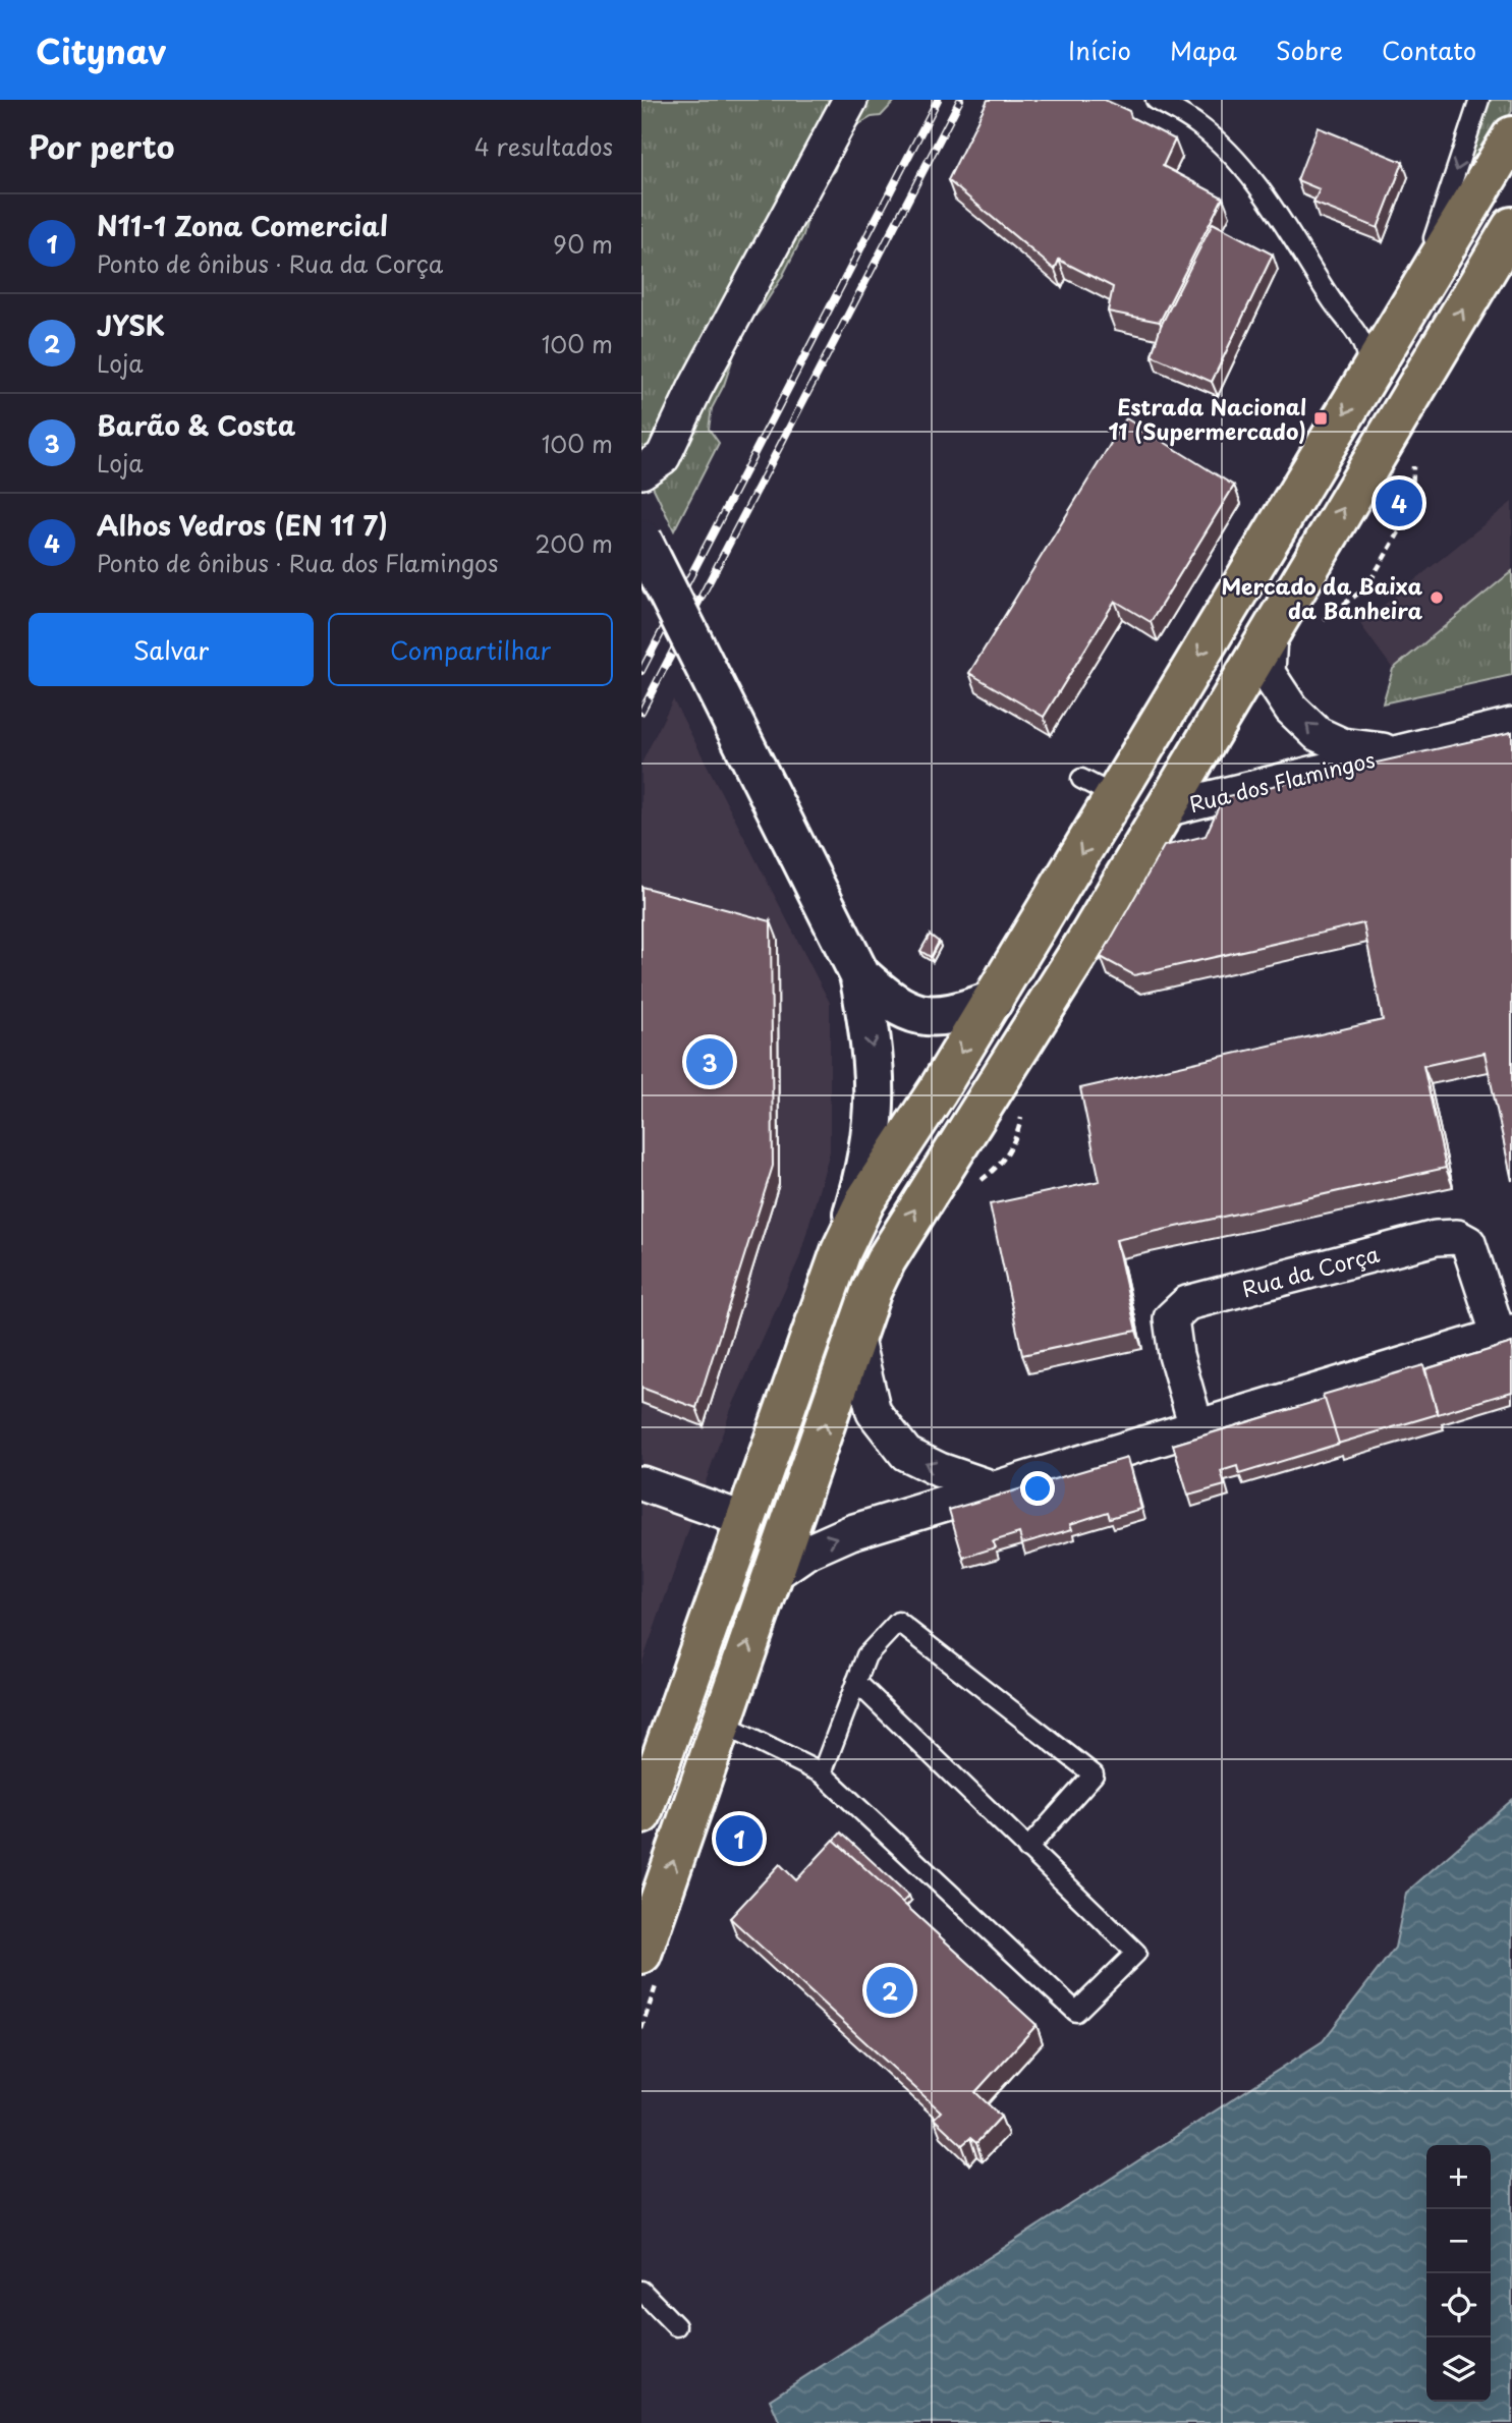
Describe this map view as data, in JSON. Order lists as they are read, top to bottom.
{
  "streets": {
    "street": ["Rua dos Flamingos", "Rua da Corça"]
  },
  "places": {
    "transit": ["Estrada Nacional 11 (Supermercado)"],
    "other": ["Mercado da Baixa da Banheira"]
  },
  "page": {
    "header": "Citynav",
    "nav": [
      "Início",
      "Mapa",
      "Sobre",
      "Contato"
    ],
    "heading": ["Por perto", "4 resultados"],
    "list": [
      {
        "mark": "1",
        "name": "N11-1 Zona Comercial",
        "note": "Ponto de ônibus · Rua da Corça",
        "value": "90 m"
      },
      {
        "mark": "2",
        "name": "JYSK",
        "note": "Loja",
        "value": "100 m"
      },
      {
        "mark": "3",
        "name": "Barão & Costa",
        "note": "Loja",
        "value": "100 m"
      },
      {
        "mark": "4",
        "name": "Alhos Vedros (EN 11 7)",
        "note": "Ponto de ônibus · Rua dos Flamingos",
        "value": "200 m"
      }
    ],
    "pins": [
      "4",
      "3",
      "1",
      "2"
    ],
    "buttons": ["Salvar", "Compartilhar"],
    "map_buttons": ["+", "−"]
  }
}
